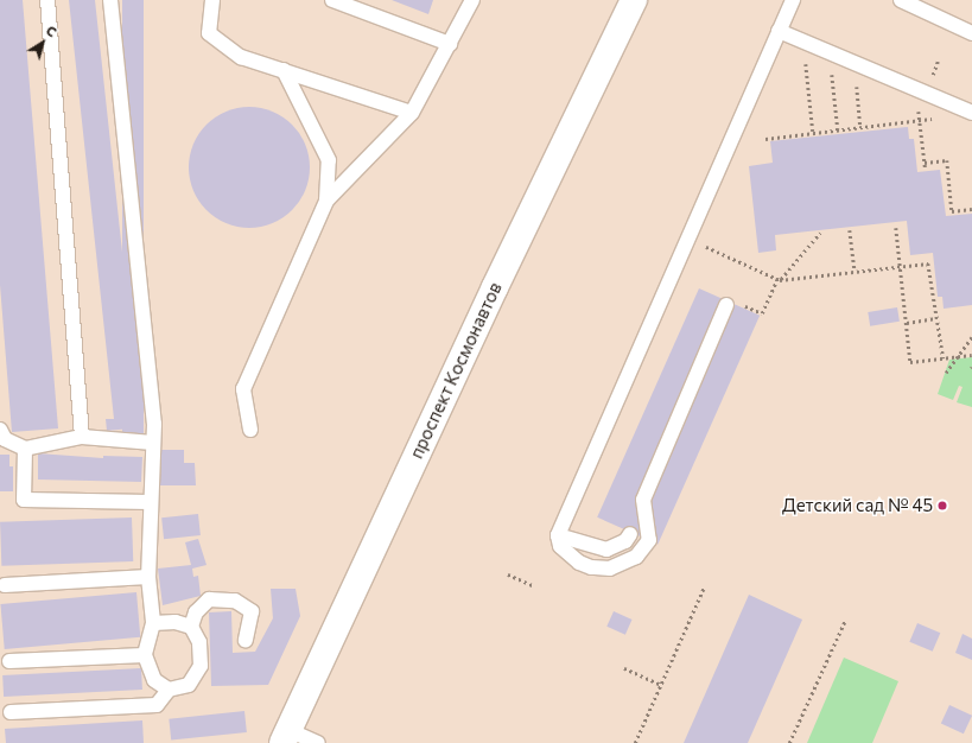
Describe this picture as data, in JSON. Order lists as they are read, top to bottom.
{
  "streets": {
    "street": ["проспект Космонавтов"]
  },
  "places": ["Детский сад № 45"],
  "north": "top right"
}
